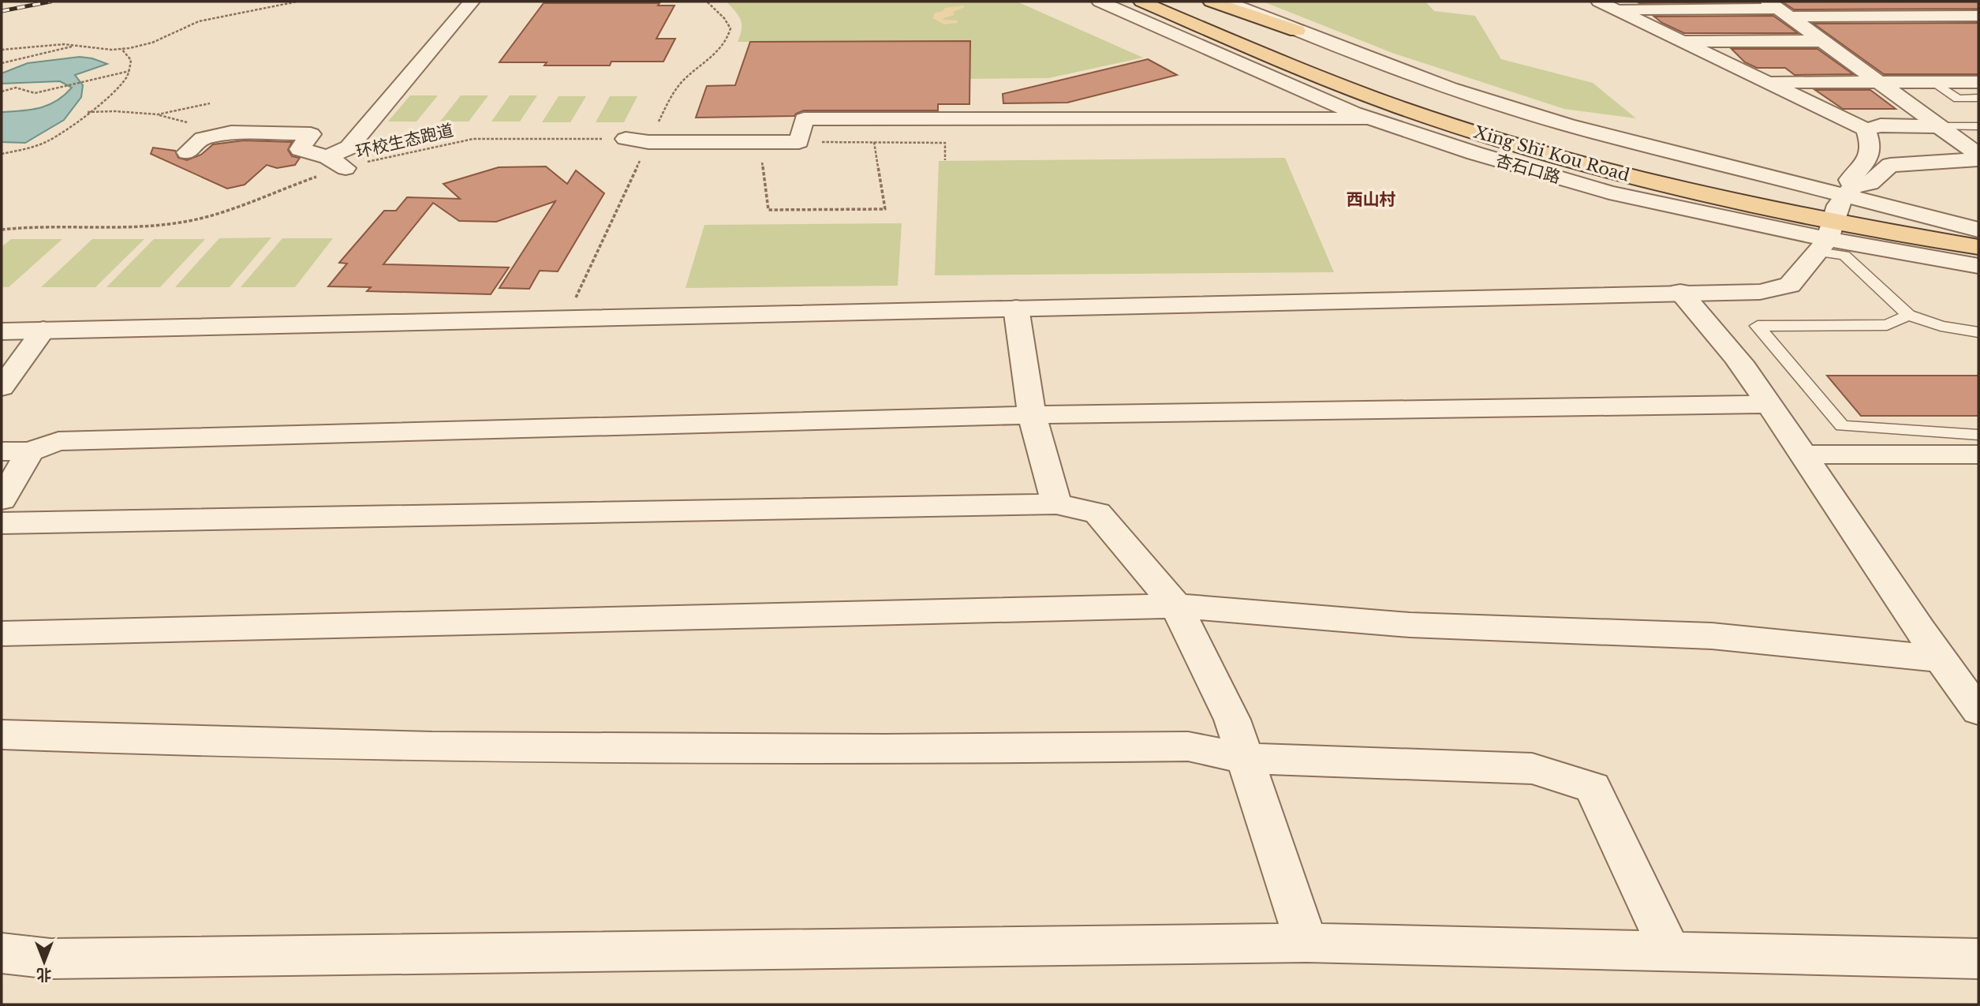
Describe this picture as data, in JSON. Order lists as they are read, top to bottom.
{
  "streets": {
    "main road": ["Xing Shi Kou Road"],
    "street": ["杏石口路"],
    "path": ["环校生态跑道"]
  },
  "crossings": [
    ["Xing Shi Kou Road", "杏石口路"]
  ],
  "districts": ["西山村"],
  "north": "bottom"
}
